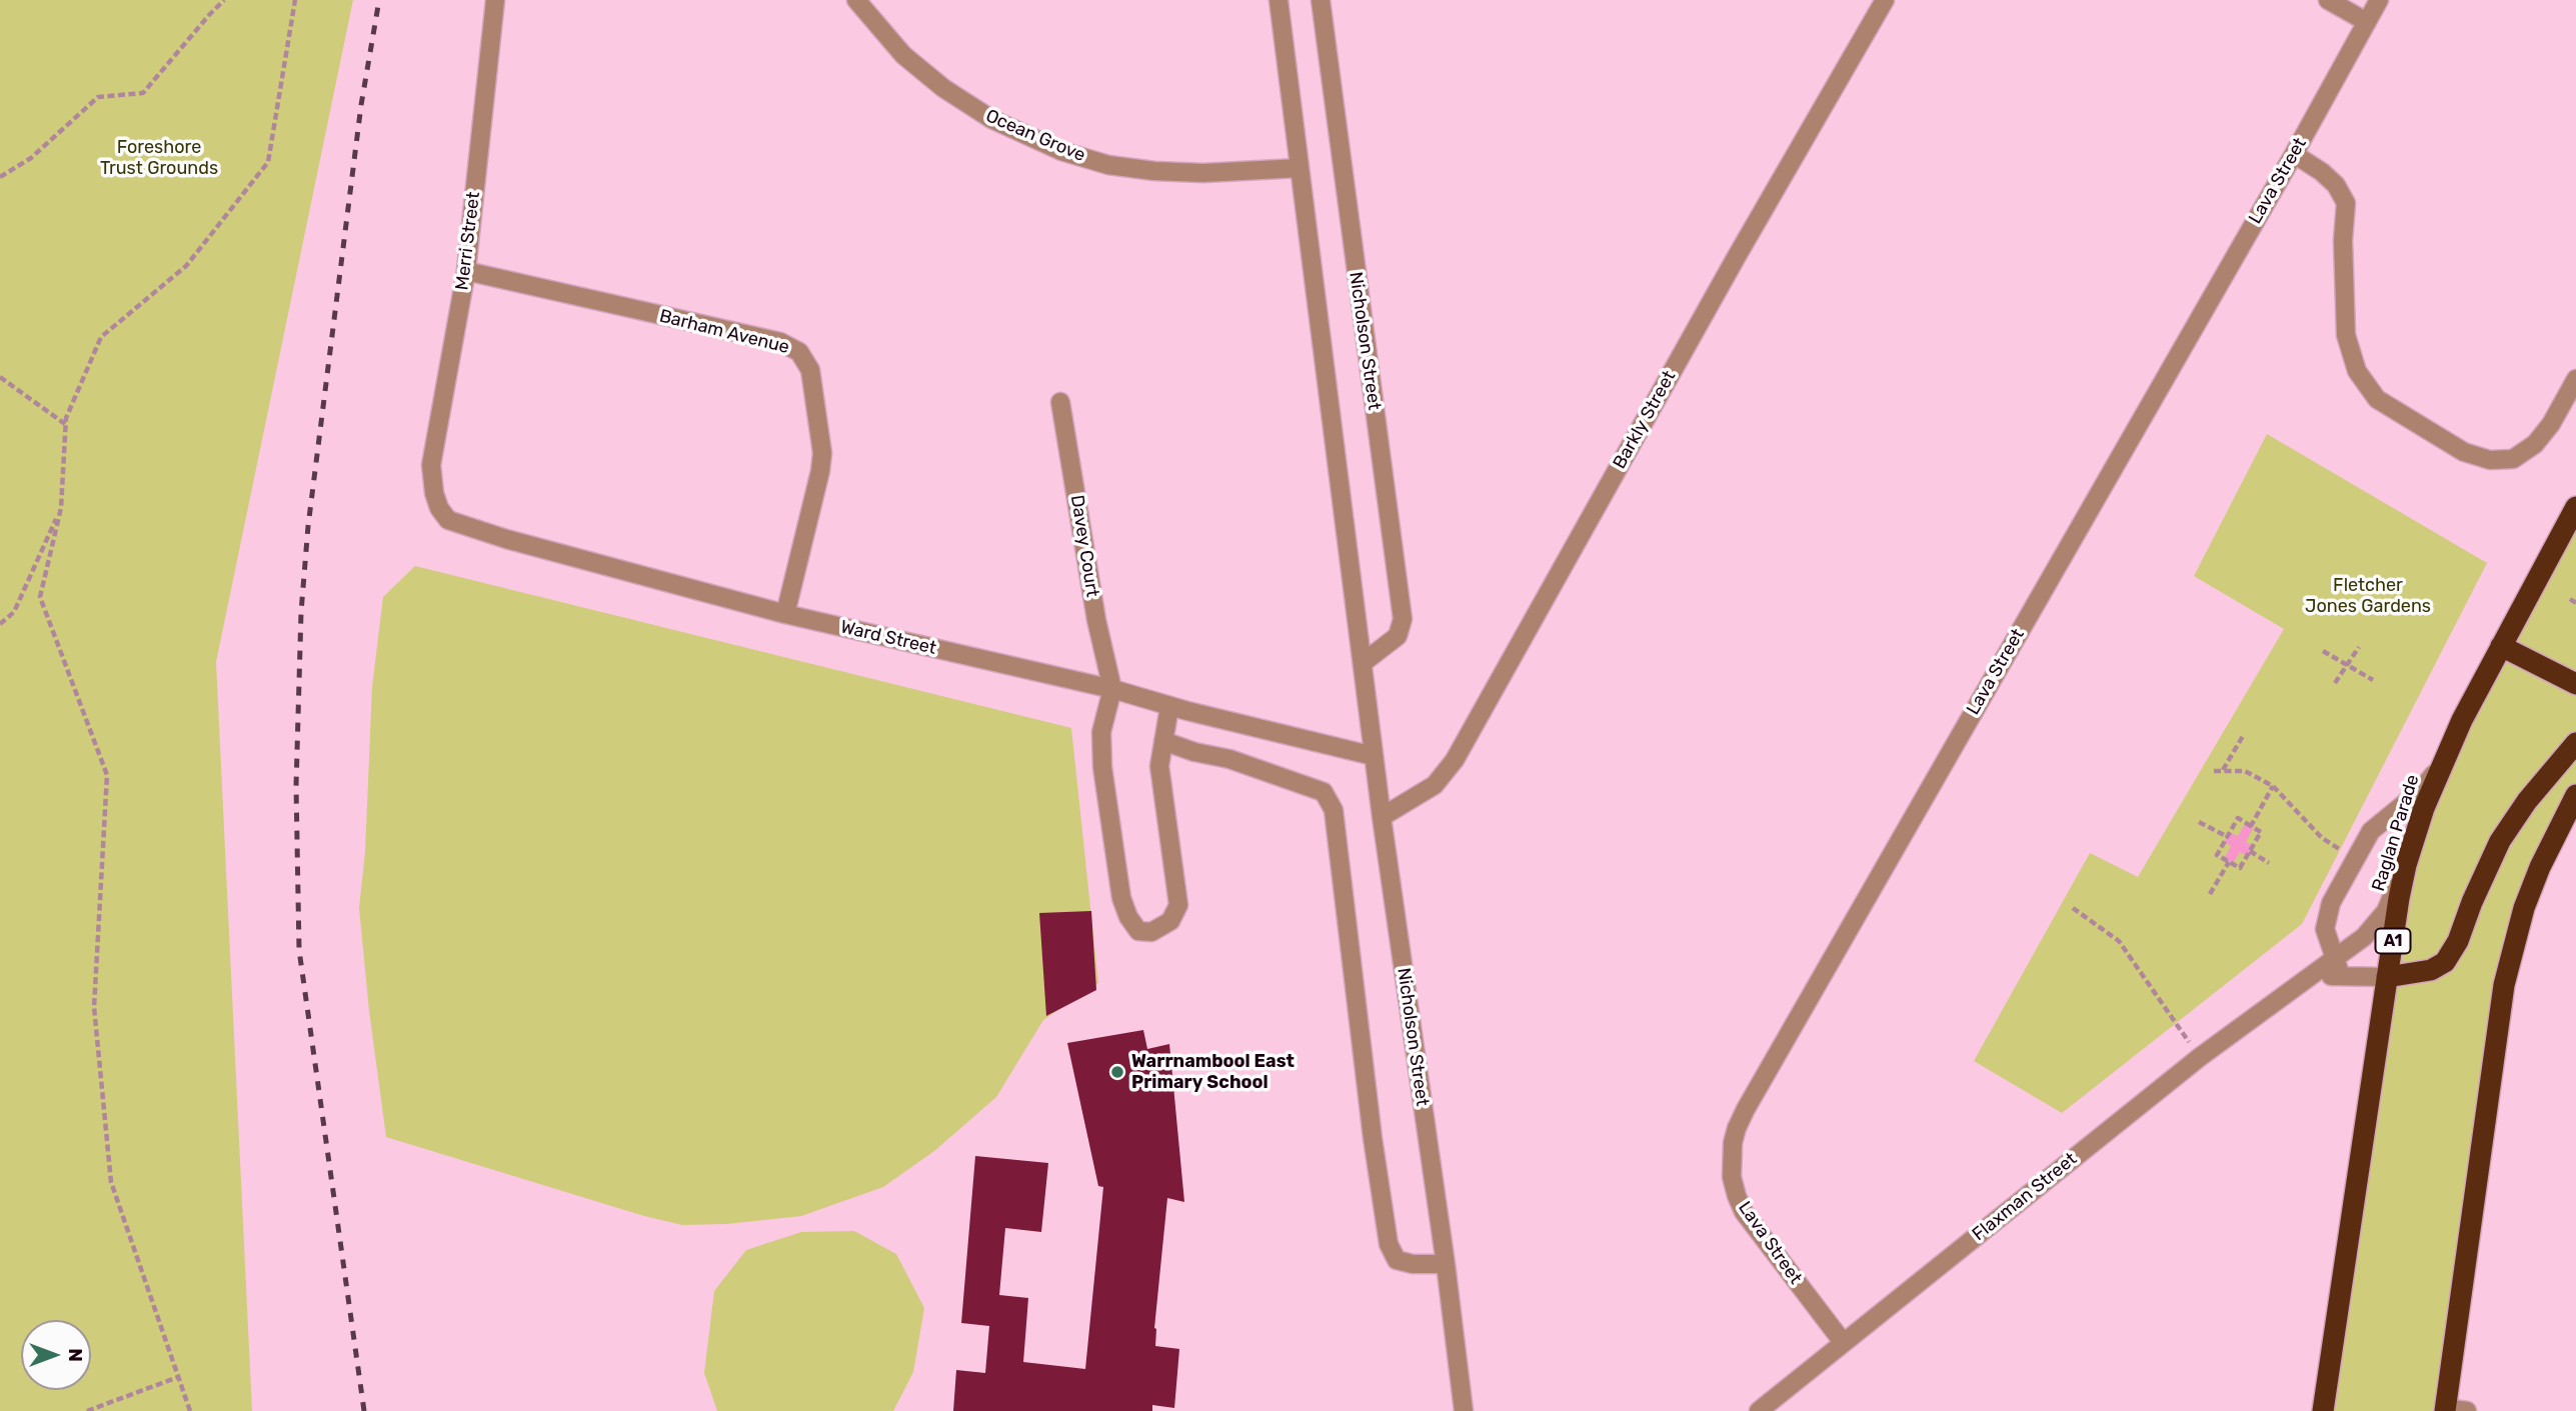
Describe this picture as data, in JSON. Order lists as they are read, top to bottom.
{
  "streets": {
    "highway": ["Raglan Parade", "A1"],
    "street": [
      "Ocean Grove",
      "Lava Street",
      "Merri Street",
      "Barham Avenue",
      "Nicholson Street",
      "Barkly Street",
      "Davey Court",
      "Ward Street",
      "Flaxman Street"
    ]
  },
  "crossings": [
    ["Ocean Grove", "Nicholson Street"],
    ["Lava Street", "Flaxman Street"],
    ["Merri Street", "Barham Avenue"],
    ["Merri Street", "Ward Street"],
    ["Barham Avenue", "Ward Street"],
    ["Nicholson Street", "Barkly Street"],
    ["Nicholson Street", "Ward Street"],
    ["Davey Court", "Ward Street"],
    ["Raglan Parade", "Flaxman Street"]
  ],
  "parks": ["Foreshore Trust Grounds", "Fletcher Jones Gardens"],
  "places": ["Warrnambool East Primary School"],
  "north": "right"
}
